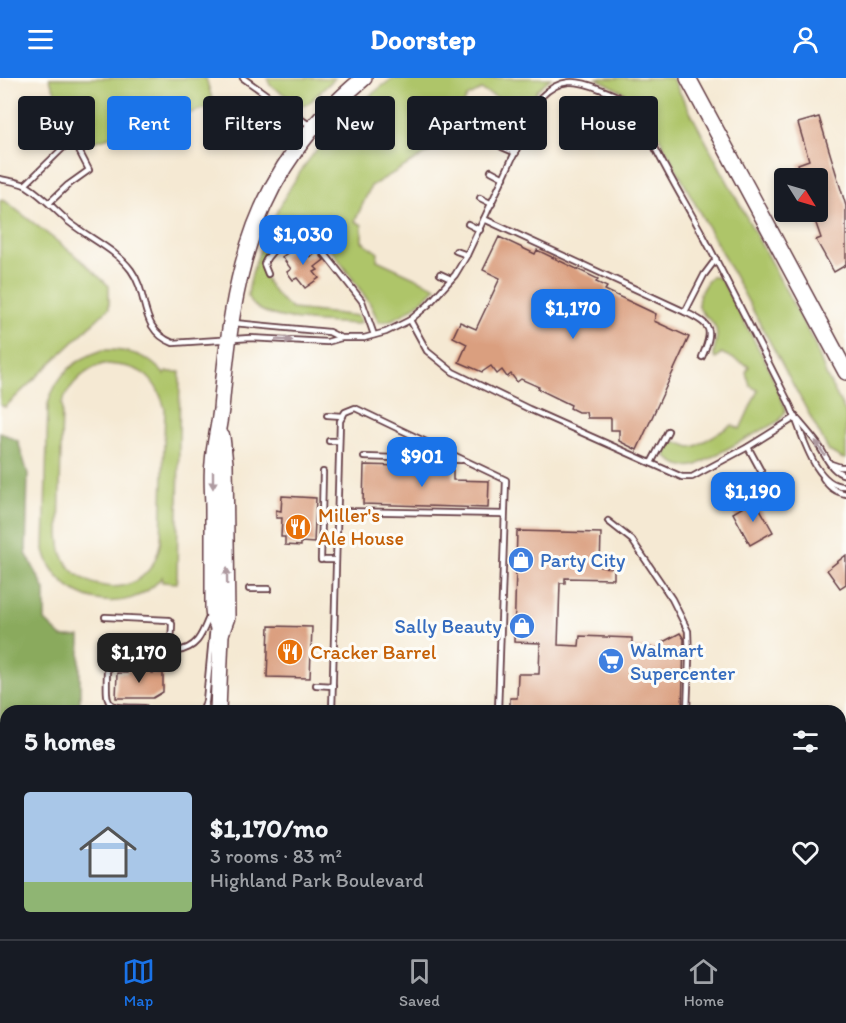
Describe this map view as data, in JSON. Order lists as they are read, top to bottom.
{
  "places": {
    "restaurant": ["Miller's Ale House", "Cracker Barrel"],
    "shop": ["Party City", "Sally Beauty"],
    "supermarket": ["Walmart Supercenter"]
  },
  "north": "bottom right",
  "page": {
    "header": "Doorstep",
    "chip": [
      "Buy",
      "Rent",
      "Filters",
      "New",
      "Apartment",
      "House"
    ],
    "price": [
      "$1,030",
      "$1,170",
      "$901",
      "$1,190",
      "$1,170"
    ],
    "heading": "5 homes",
    "list": [
      {
        "name": "$1,170/mo",
        "note": "3 rooms · 83 m² · Highland Park Boulevard"
      }
    ],
    "tabs": ["Map", "Saved", "Home"]
  }
}
